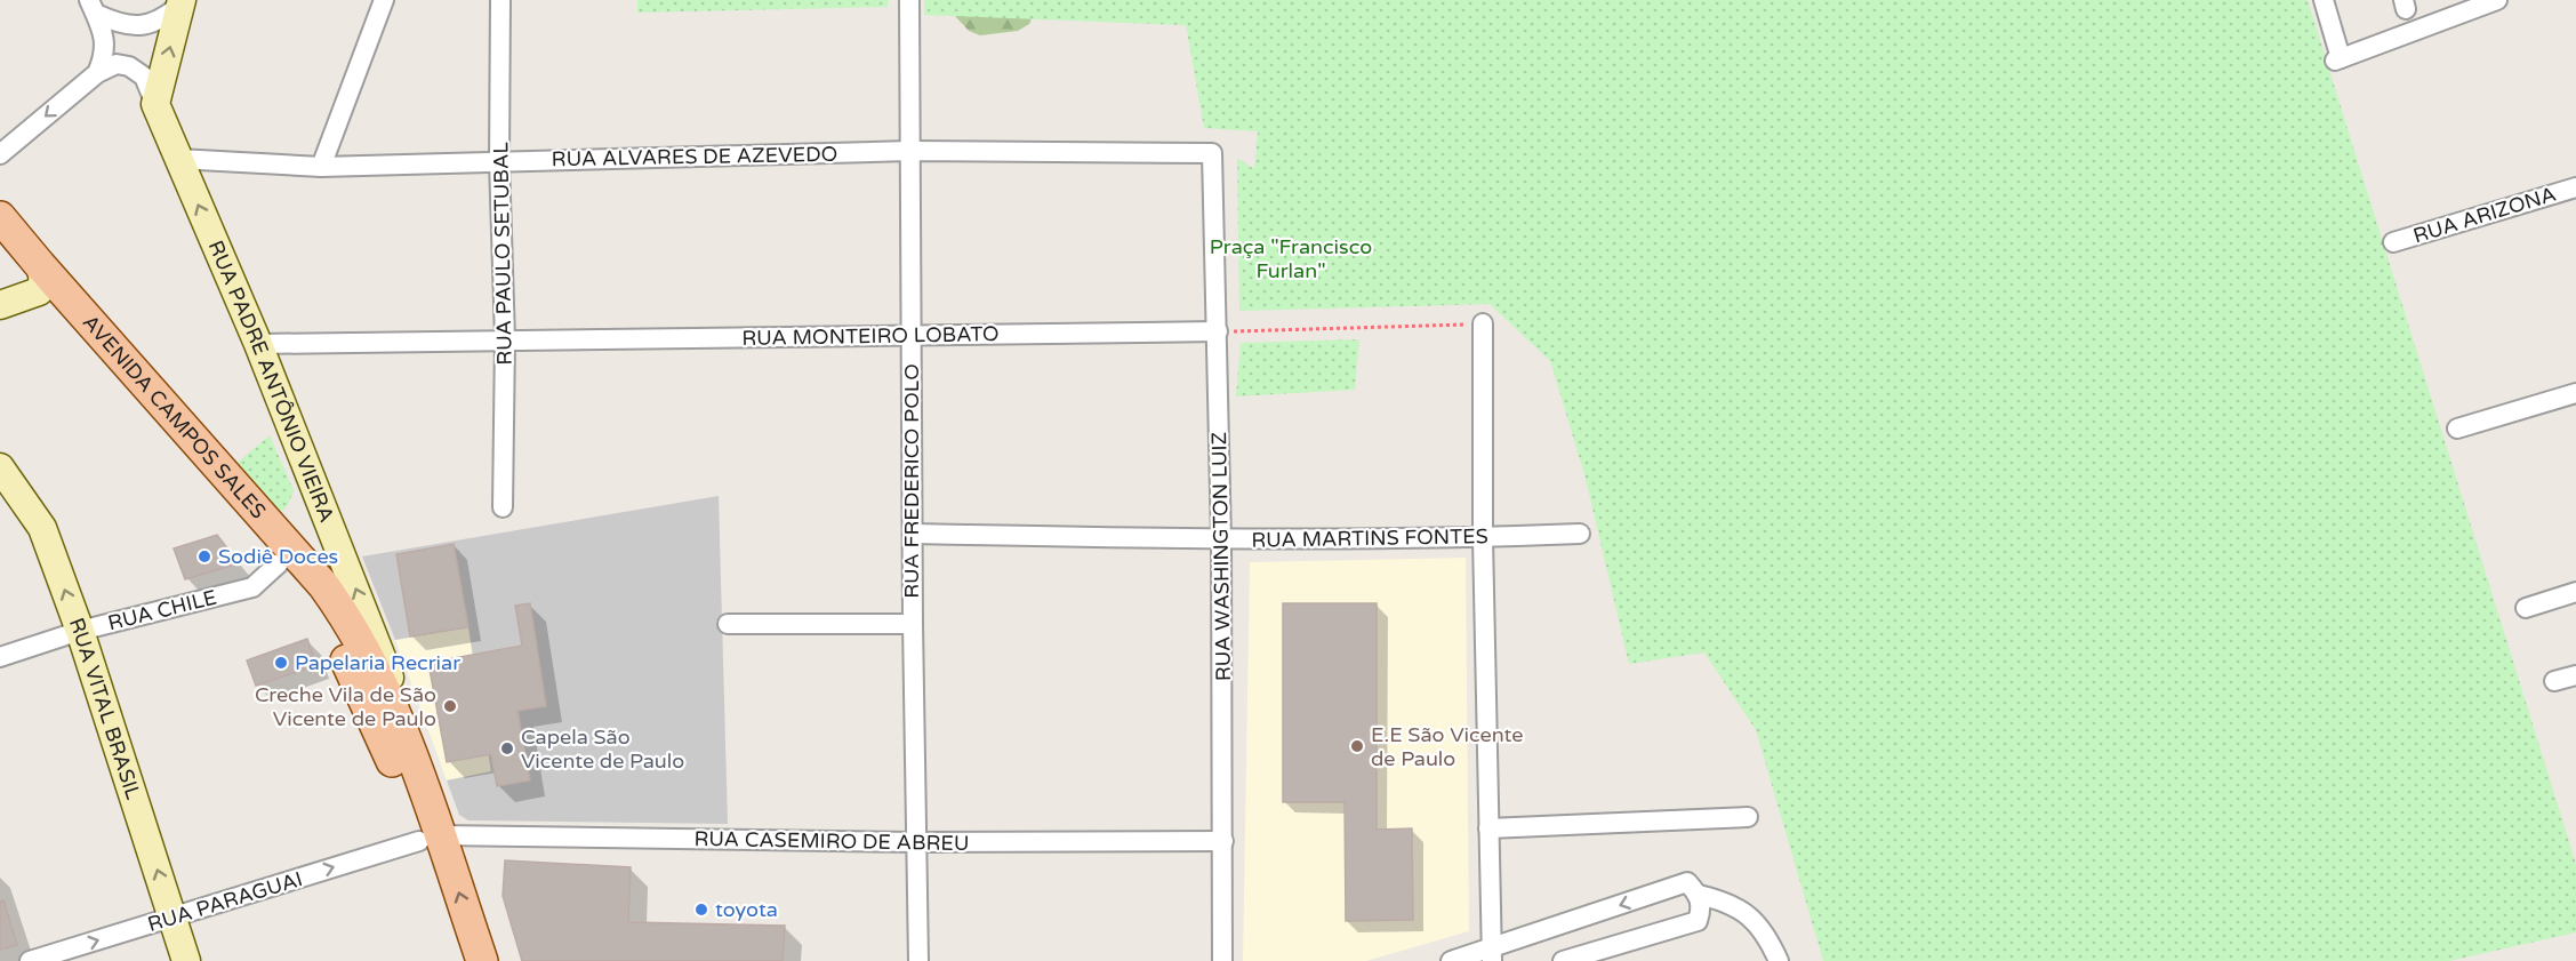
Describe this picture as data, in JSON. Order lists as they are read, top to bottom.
{
  "streets": {
    "main road": ["AVENIDA CAMPOS SALES"],
    "street": [
      "RUA ALVARES DE AZEVEDO",
      "RUA ARIZONA",
      "RUA PAULO SETUBAL",
      "RUA MONTEIRO LOBATO",
      "RUA PADRE ANTÔNIO VIEIRA",
      "RUA FREDERICO POLO",
      "RUA MARTINS FONTES",
      "RUA WASHINGTON LUIZ",
      "RUA CHILE",
      "RUA VITAL BRASIL",
      "RUA CASEMIRO DE ABREU",
      "RUA PARAGUAI"
    ]
  },
  "crossings": [
    ["RUA ALVARES DE AZEVEDO", "RUA PAULO SETUBAL"],
    ["RUA ALVARES DE AZEVEDO", "RUA PADRE ANTÔNIO VIEIRA"],
    ["RUA ALVARES DE AZEVEDO", "RUA FREDERICO POLO"],
    ["RUA ALVARES DE AZEVEDO", "RUA WASHINGTON LUIZ"],
    ["RUA PAULO SETUBAL", "RUA MONTEIRO LOBATO"],
    ["RUA MONTEIRO LOBATO", "RUA PADRE ANTÔNIO VIEIRA"],
    ["RUA MONTEIRO LOBATO", "RUA FREDERICO POLO"],
    ["RUA MONTEIRO LOBATO", "RUA WASHINGTON LUIZ"],
    ["RUA PADRE ANTÔNIO VIEIRA", "AVENIDA CAMPOS SALES"],
    ["AVENIDA CAMPOS SALES", "RUA CHILE"],
    ["AVENIDA CAMPOS SALES", "RUA CASEMIRO DE ABREU"],
    ["AVENIDA CAMPOS SALES", "RUA PARAGUAI"],
    ["RUA FREDERICO POLO", "RUA MARTINS FONTES"],
    ["RUA FREDERICO POLO", "RUA CASEMIRO DE ABREU"],
    ["RUA MARTINS FONTES", "RUA WASHINGTON LUIZ"],
    ["RUA WASHINGTON LUIZ", "RUA CASEMIRO DE ABREU"],
    ["RUA CHILE", "RUA VITAL BRASIL"],
    ["RUA VITAL BRASIL", "RUA PARAGUAI"],
    ["RUA CASEMIRO DE ABREU", "RUA PARAGUAI"]
  ],
  "one_way": ["RUA PADRE ANTÔNIO VIEIRA", "RUA VITAL BRASIL", "RUA PARAGUAI"],
  "parks": ["Praça \"Francisco Furlan\""],
  "places": [
    "Sodiê Doces",
    "Papelaria Recriar",
    "Creche Vila de São Vicente de Paulo",
    "E.E São Vicente de Paulo",
    "Capela São Vicente de Paulo",
    "toyota"
  ]
}
